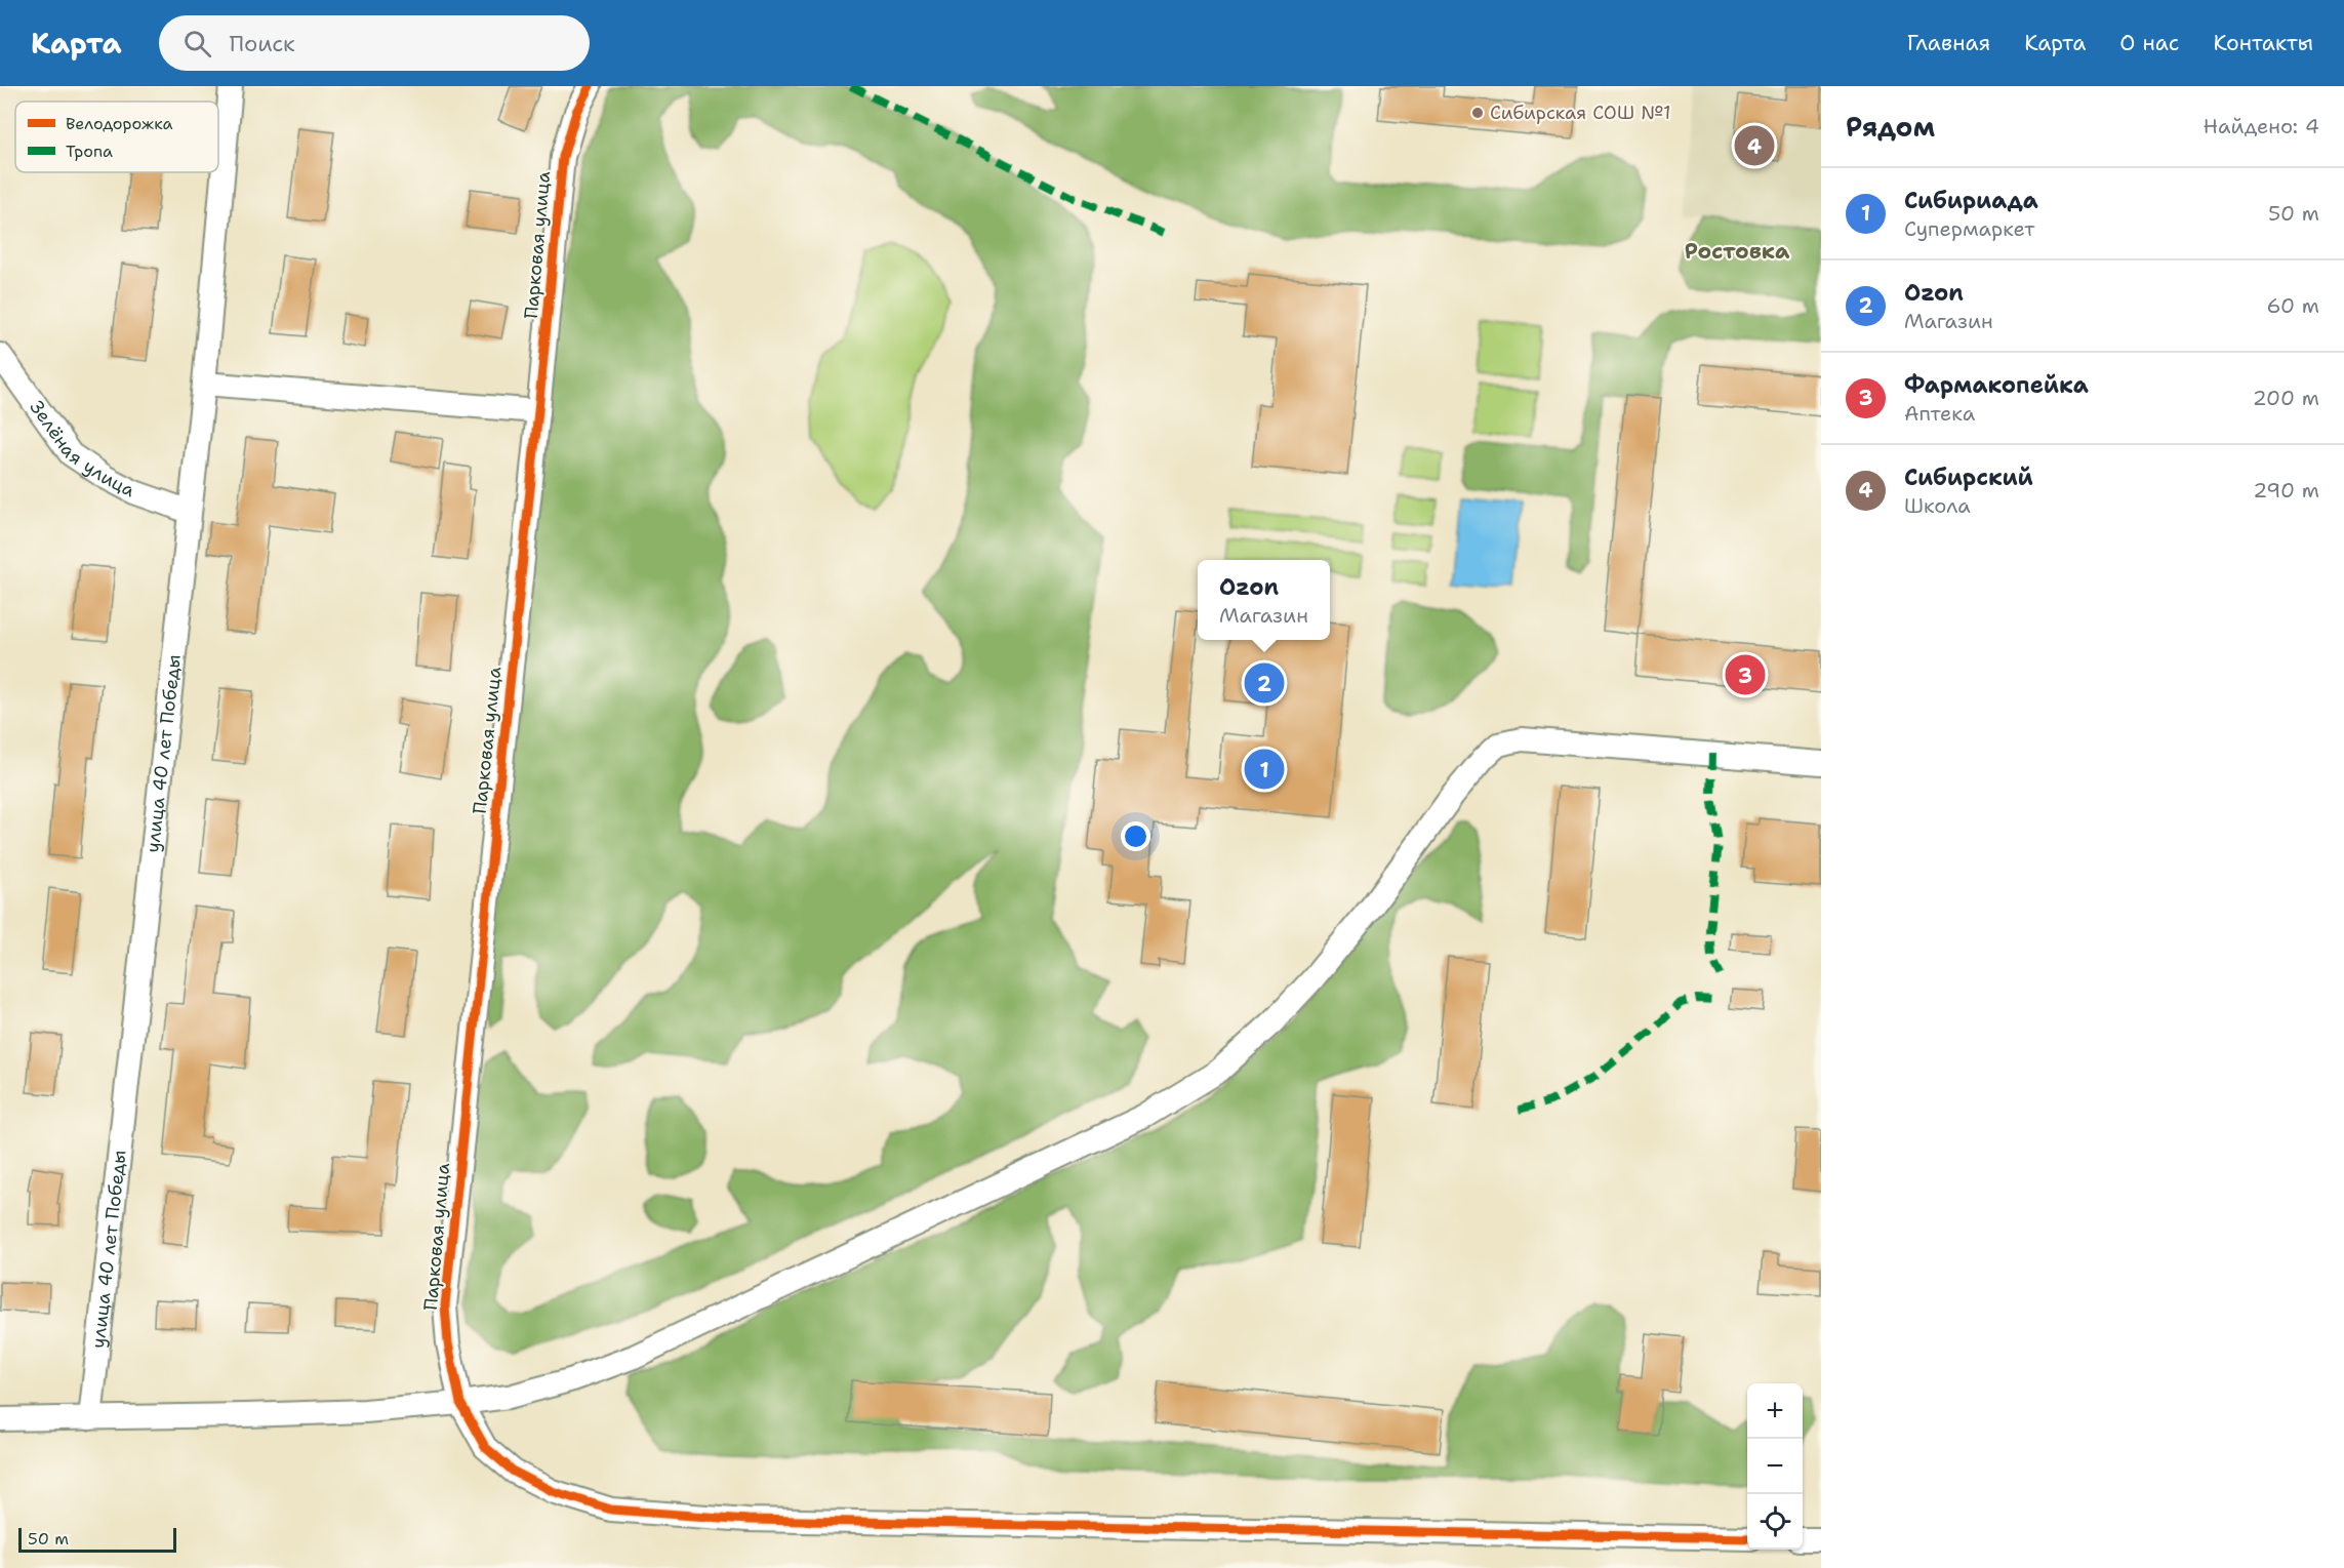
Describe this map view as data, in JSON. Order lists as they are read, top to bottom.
{
  "streets": {
    "street": ["Парковая улица", "Зелёная улица", "улица 40 лет Победы"]
  },
  "crossings": [
    ["Зелёная улица", "улица 40 лет Победы"]
  ],
  "districts": ["Ростовка"],
  "places": ["Сибирская СОШ №1"],
  "legend": ["Велодорожка", "Тропа"],
  "scale_bar": "50 m",
  "page": {
    "header": "Карта",
    "search": "Поиск",
    "nav": [
      "Главная",
      "Карта",
      "О нас",
      "Контакты"
    ],
    "heading": ["Рядом", "Найдено: 4"],
    "pins": [
      "4",
      "3",
      "2",
      "1"
    ],
    "list": [
      {
        "mark": "1",
        "name": "Сибириада",
        "note": "Супермаркет",
        "value": "50 m"
      },
      {
        "mark": "2",
        "name": "Ozon",
        "note": "Магазин",
        "value": "60 m"
      },
      {
        "mark": "3",
        "name": "Фармакопейка",
        "note": "Аптека",
        "value": "200 m"
      },
      {
        "mark": "4",
        "name": "Сибирский",
        "note": "Школа",
        "value": "290 m"
      }
    ],
    "popup": ["Ozon", "Магазин"],
    "map_buttons": ["+", "−"],
    "scale": "50 m"
  }
}
